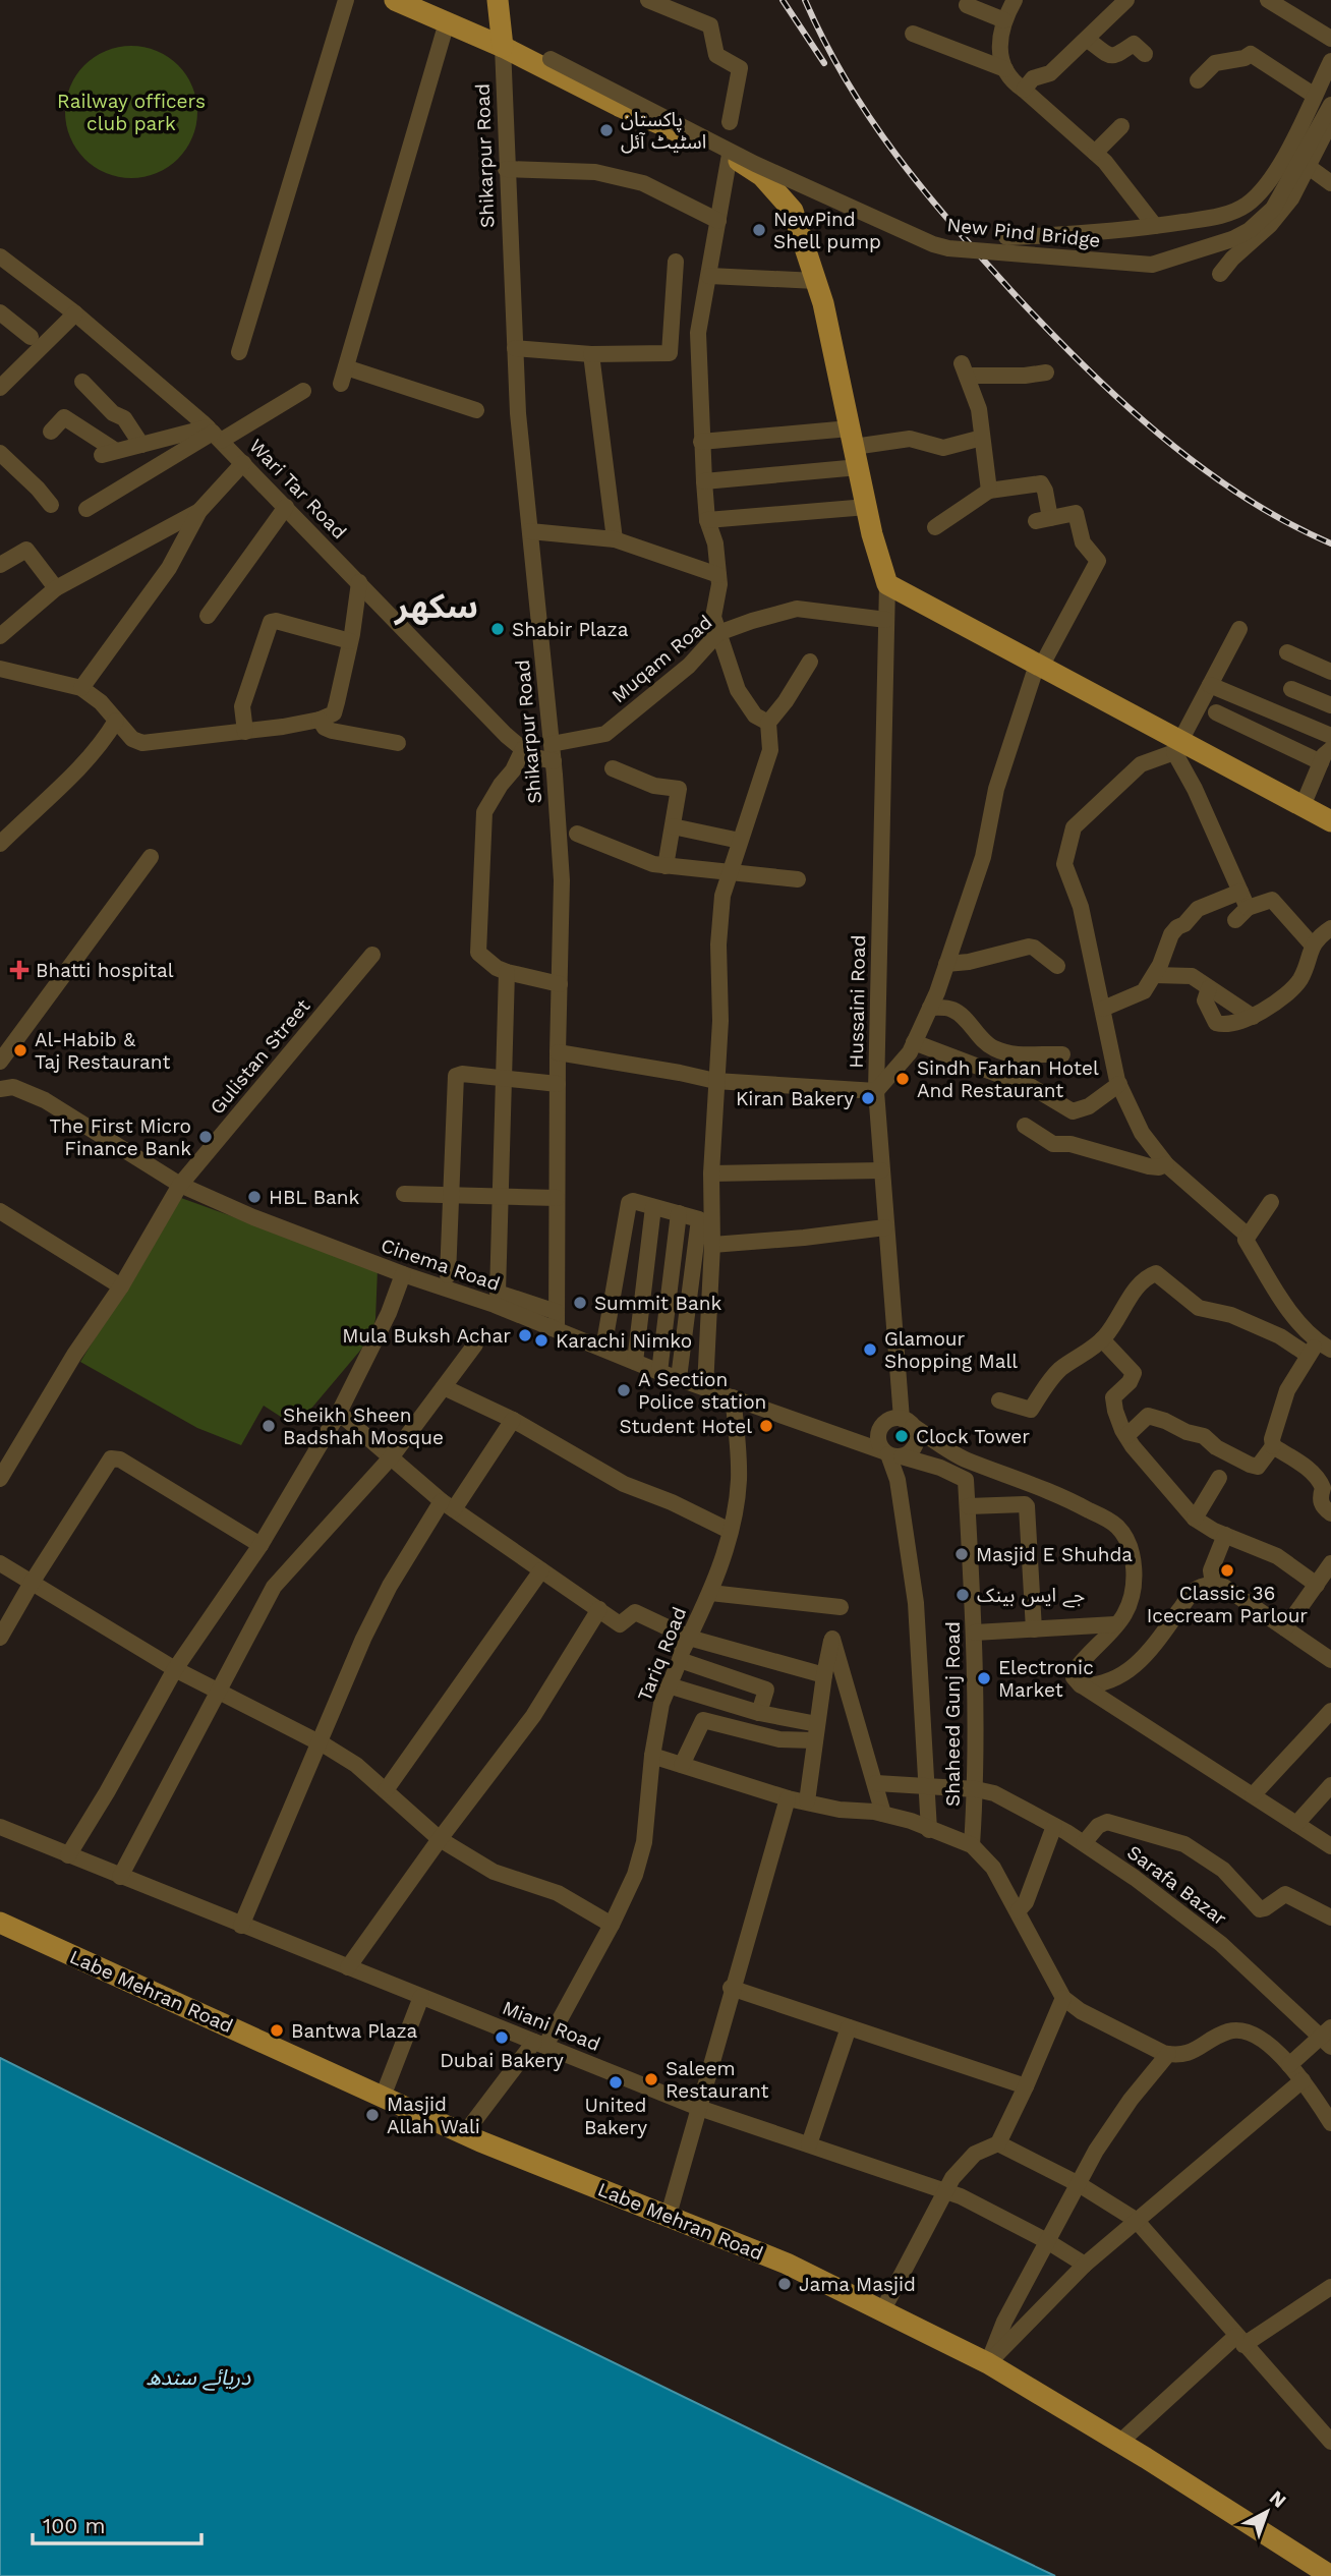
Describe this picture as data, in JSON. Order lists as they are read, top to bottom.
{
  "streets": {
    "main road": ["Labe Mehran Road"],
    "street": [
      "Shikarpur Road",
      "New Pind Bridge",
      "Wari Tar Road",
      "Muqam Road",
      "Hussaini Road",
      "Gulistan Street",
      "Cinema Road",
      "Tariq Road",
      "Shaheed Gunj Road",
      "Sarafa Bazar",
      "Miani Road"
    ]
  },
  "crossings": [
    ["Shikarpur Road", "New Pind Bridge"],
    ["Shikarpur Road", "Wari Tar Road"],
    ["Shikarpur Road", "Muqam Road"],
    ["Shikarpur Road", "Cinema Road"],
    ["Muqam Road", "Hussaini Road"],
    ["Hussaini Road", "Cinema Road"],
    ["Gulistan Street", "Cinema Road"],
    ["Cinema Road", "Tariq Road"],
    ["Tariq Road", "Labe Mehran Road"],
    ["Tariq Road", "Miani Road"],
    ["Shaheed Gunj Road", "Sarafa Bazar"]
  ],
  "districts": ["سکھر"],
  "water": ["دریائے سندھ"],
  "parks": ["Railway officers club park"],
  "places": {
    "other": [
      "پاکستان اسٹیٹ آئل",
      "NewPind Shell pump",
      "Shabir Plaza",
      "Al-Habib & Taj Restaurant",
      "Sindh Farhan Hotel And Restaurant",
      "Kiran Bakery",
      "The First Micro Finance Bank",
      "HBL Bank",
      "Summit Bank",
      "Mula Buksh Achar",
      "Karachi Nimko",
      "Glamour Shopping Mall",
      "A Section Police station",
      "Sheikh Sheen Badshah Mosque",
      "Student Hotel",
      "Clock Tower",
      "Masjid E Shuhda",
      "Classic 36 Icecream Parlour",
      "جے ایس بینک",
      "Electronic Market",
      "Bantwa Plaza",
      "Dubai Bakery",
      "Saleem Restaurant",
      "United Bakery",
      "Masjid Allah Wali",
      "Jama Masjid"
    ],
    "health": ["Bhatti hospital"]
  },
  "scale_bar": "100 m",
  "north": "top right"
}
